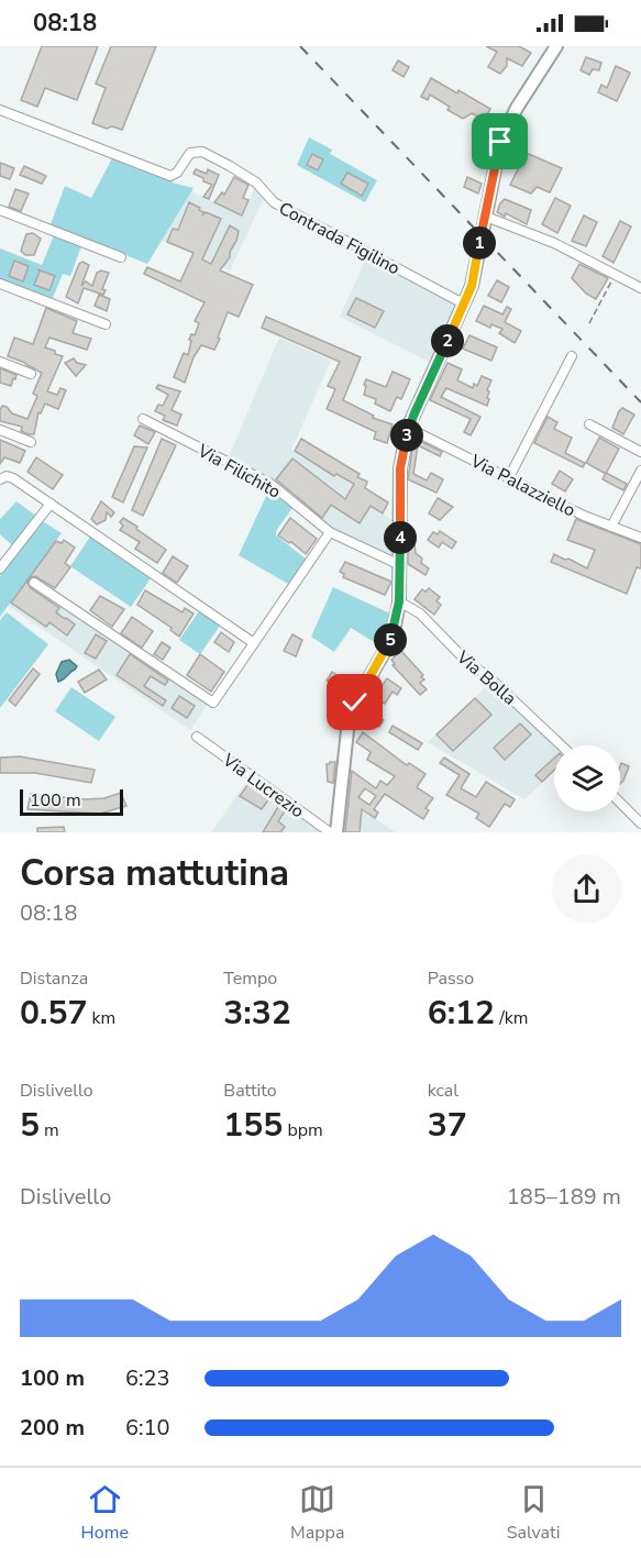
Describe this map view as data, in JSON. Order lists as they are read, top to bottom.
{
  "streets": {
    "street": [
      "Contrada Figilino",
      "Via Filichito",
      "Via Palazziello",
      "Via Bolla",
      "Via Lucrezio"
    ]
  },
  "scale_bar": "100 m",
  "page": {
    "status": "08:18",
    "pins": [
      "1",
      "2",
      "3",
      "4",
      "5"
    ],
    "scale": "100 m",
    "heading": ["Corsa mattutina", "08:18"],
    "stats": [
      ["Distanza", "0.57 km"],
      ["Tempo", "3:32"],
      ["Passo", "6:12 /km"],
      ["Dislivello", "5 m"],
      ["Battito", "155 bpm"],
      ["kcal", "37"]
    ],
    "chart": ["Dislivello", "185–189 m"],
    "list": [
      {
        "name": "100 m",
        "note": "6:23"
      },
      {
        "name": "200 m",
        "note": "6:10"
      }
    ],
    "tabs": ["Home", "Mappa", "Salvati"]
  }
}
